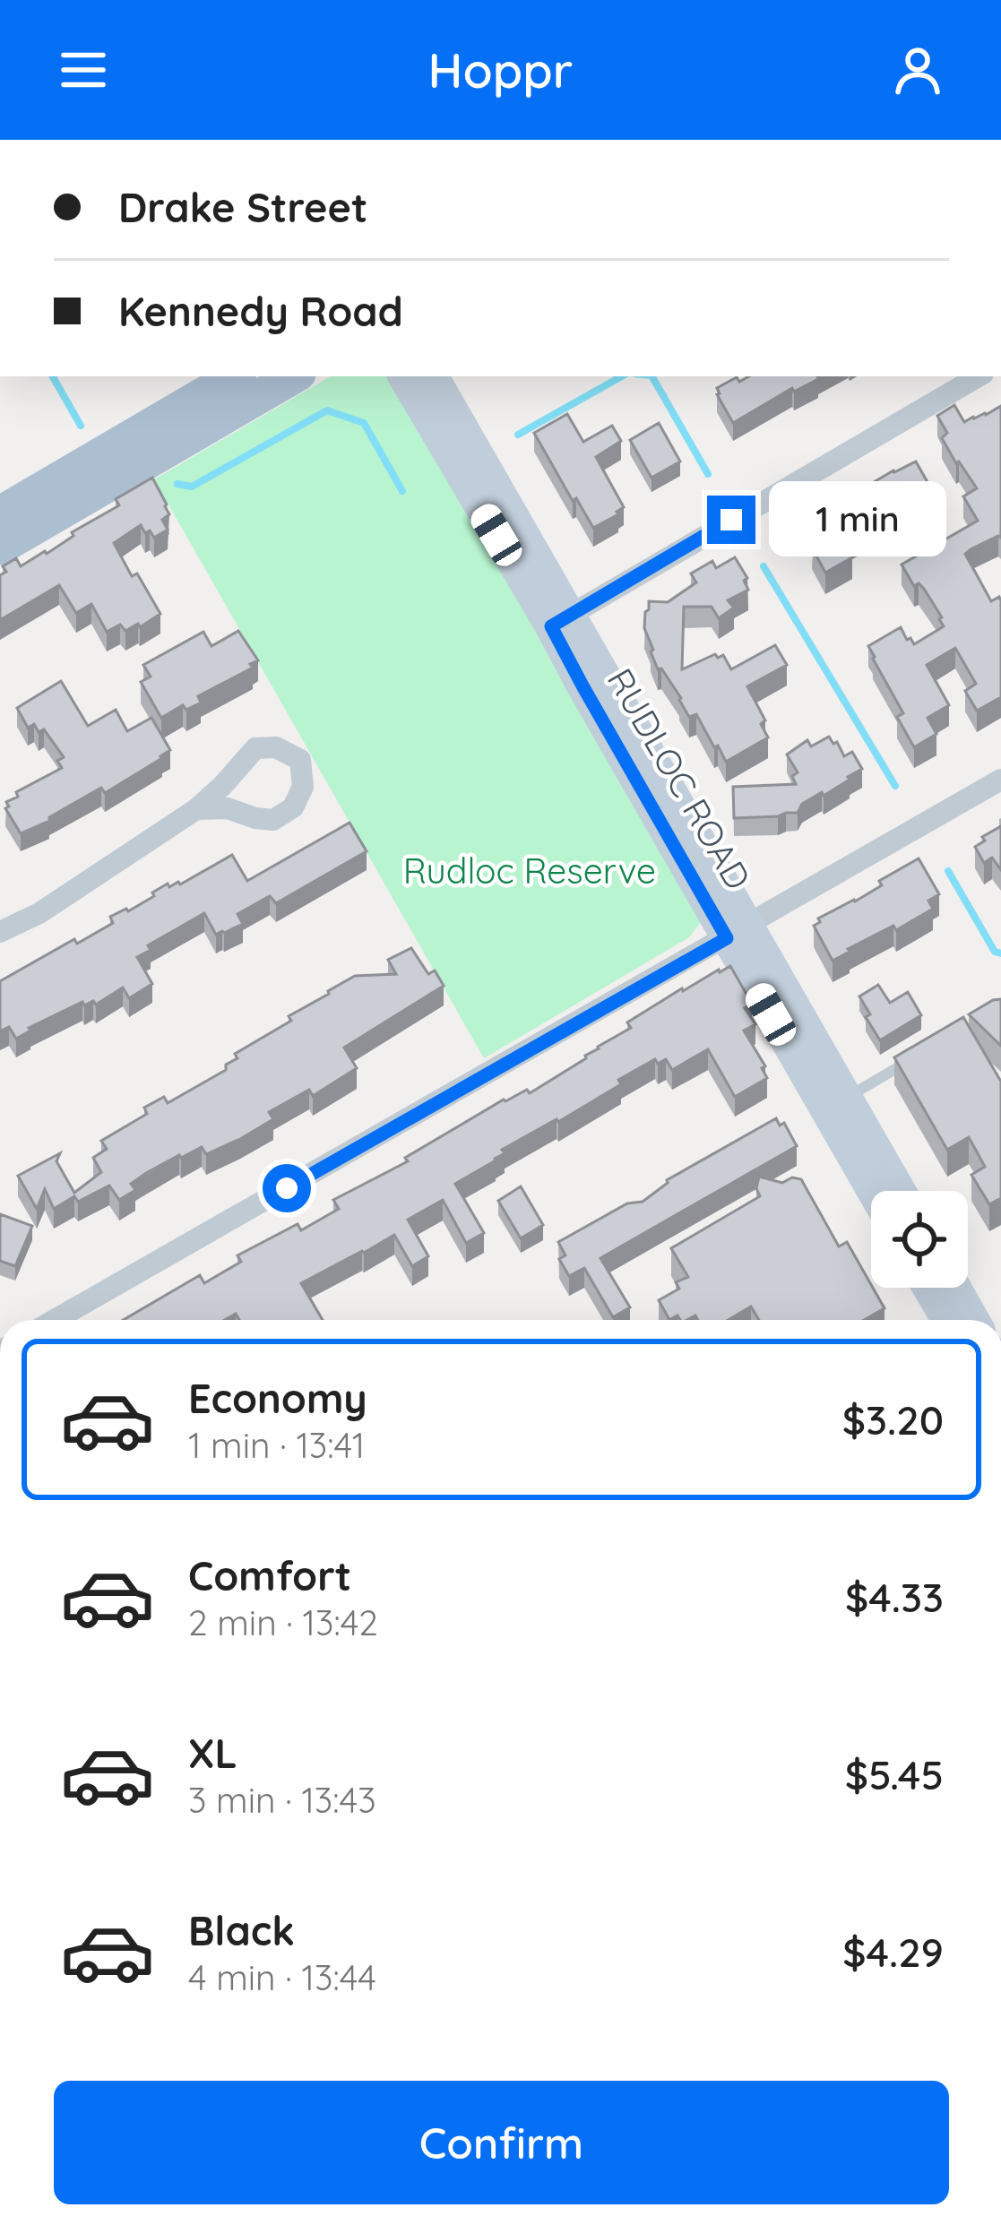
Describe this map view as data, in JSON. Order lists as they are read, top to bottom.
{
  "streets": {
    "main road": ["RUDLOC ROAD"]
  },
  "parks": ["Rudloc Reserve"],
  "page": {
    "header": "Hoppr",
    "banner": ["Drake Street", "Kennedy Road"],
    "bubble": "1 min",
    "list": [
      {
        "name": "Economy",
        "note": "1 min · 13:41",
        "value": "$3.20"
      },
      {
        "name": "Comfort",
        "note": "2 min · 13:42",
        "value": "$4.33"
      },
      {
        "name": "XL",
        "note": "3 min · 13:43",
        "value": "$5.45"
      },
      {
        "name": "Black",
        "note": "4 min · 13:44",
        "value": "$4.29"
      }
    ],
    "buttons": "Confirm"
  }
}
